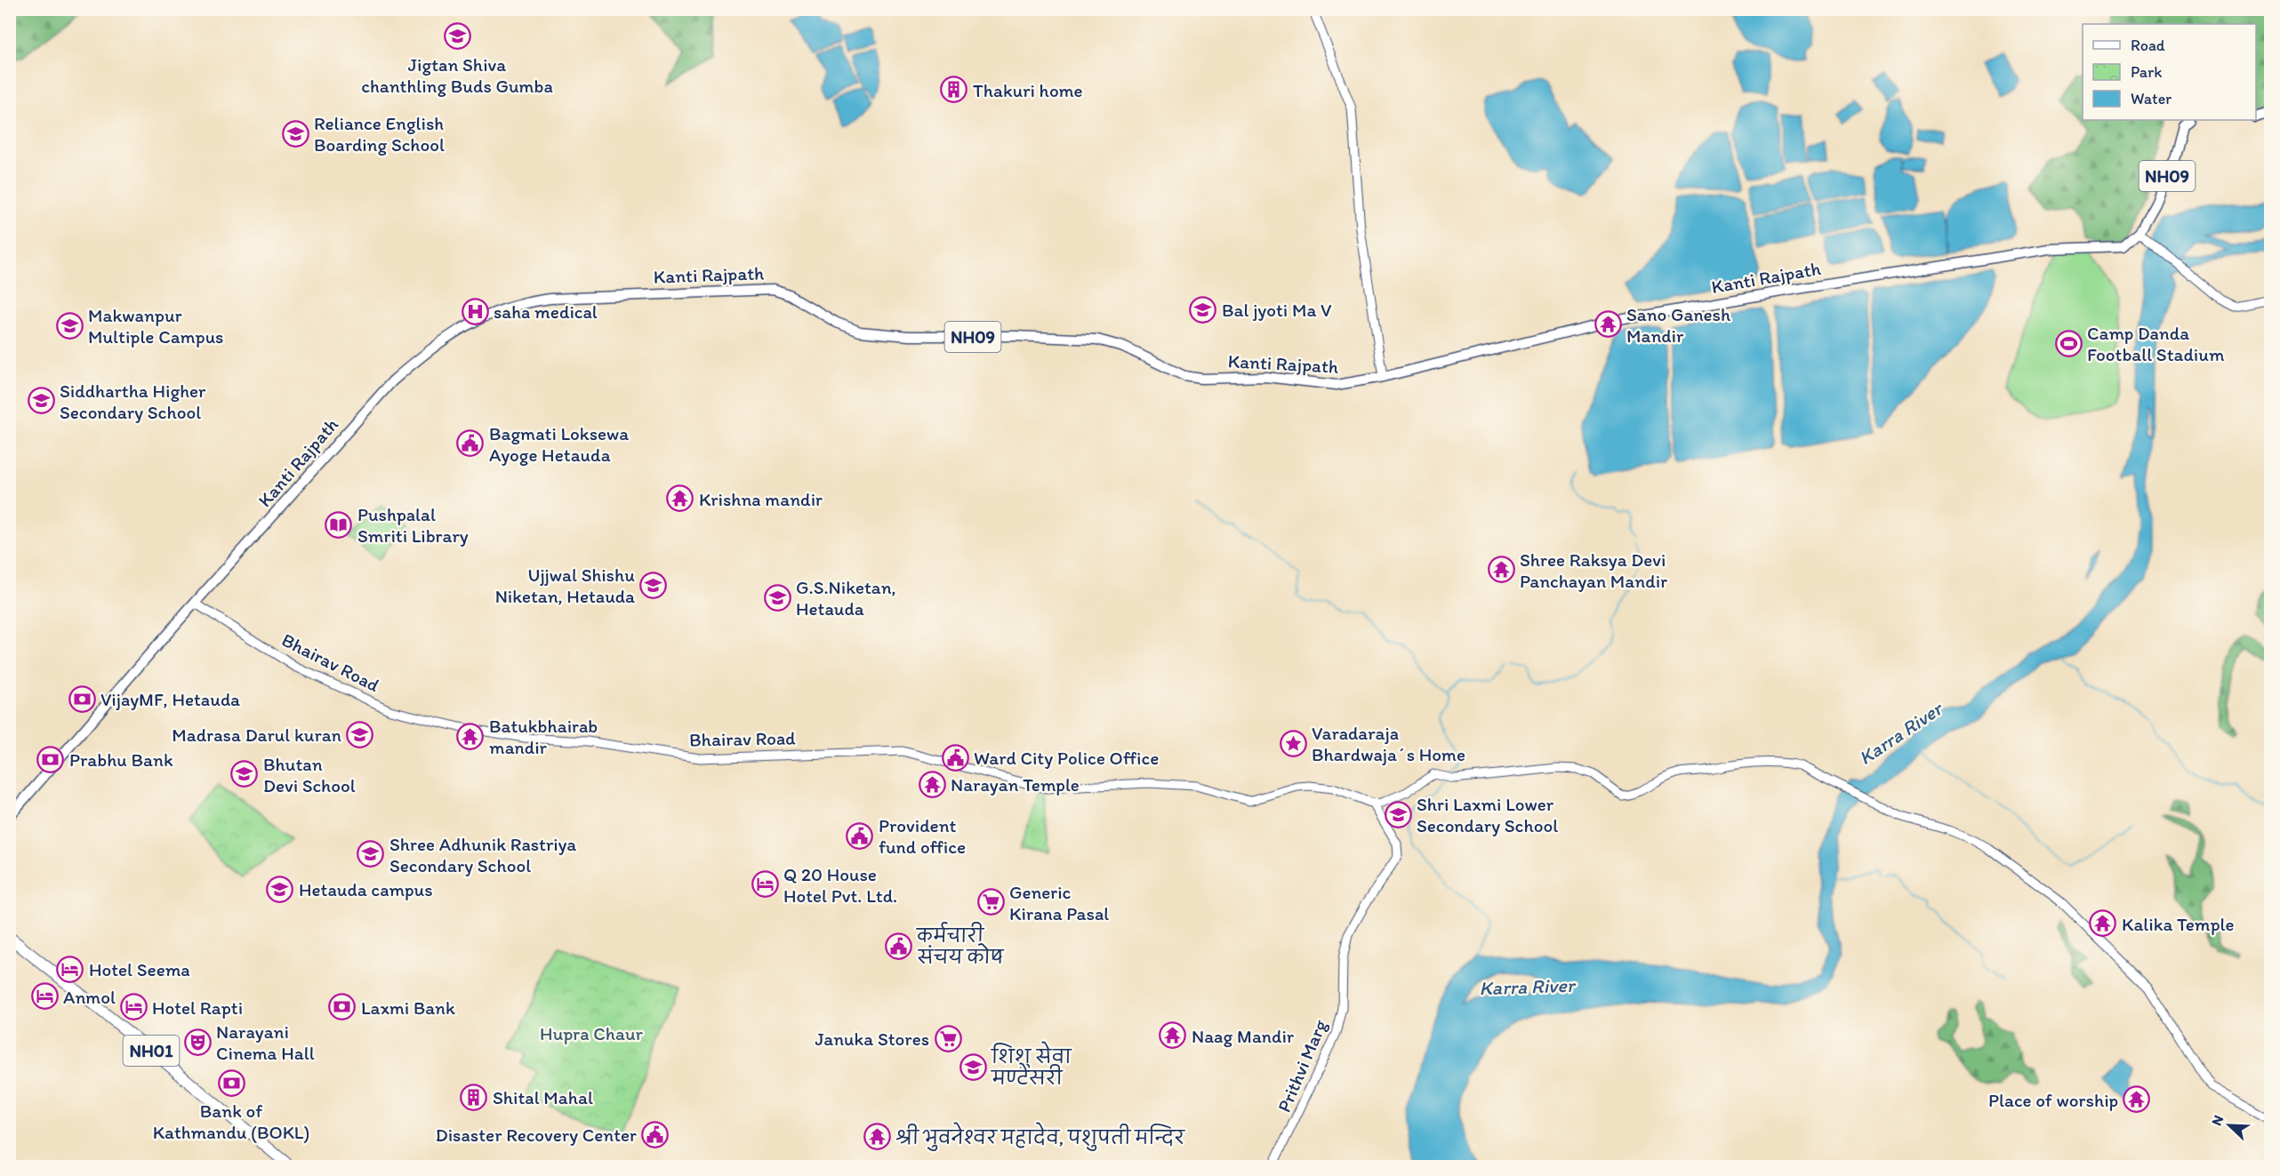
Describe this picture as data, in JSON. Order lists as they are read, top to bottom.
{
  "streets": {
    "highway": ["NH01"],
    "main road": [
      "NH09",
      "Kanti Rajpath",
      "Bhairav Road",
      "Prithvi Marg"
    ]
  },
  "crossings": [
    ["Kanti Rajpath", "Bhairav Road"],
    ["Bhairav Road", "Prithvi Marg"]
  ],
  "water": ["Karra River"],
  "parks": ["Hupra Chaur"],
  "places": {
    "school or university": [
      "Jigtan Shiva chanthling Buds Gumba",
      "Reliance English Boarding School",
      "Bal jyoti Ma V",
      "Makwanpur Multiple Campus",
      "Siddhartha Higher Secondary School",
      "Ujjwal Shishu Niketan, Hetauda",
      "G.S.Niketan, Hetauda",
      "Madrasa Darul kuran",
      "Bhutan Devi School",
      "Shri Laxmi Lower Secondary School",
      "Shree Adhunik Rastriya Secondary School",
      "Hetauda campus",
      "शिशु सेवा मण्टेसरी"
    ],
    "building": ["Thakuri home", "Shital Mahal"],
    "hospital": ["saha medical"],
    "temple": [
      "Sano Ganesh Mandir",
      "Krishna mandir",
      "Shree Raksya Devi Panchayan Mandir",
      "Batukbhairab mandir",
      "Narayan Temple",
      "Kalika Temple",
      "Naag Mandir",
      "Place of worship",
      "श्री भुवनेश्वर महादेव, पशुपती मन्दिर"
    ],
    "sports": ["Camp Danda Football Stadium"],
    "public building": [
      "Bagmati Loksewa Ayoge Hetauda",
      "Ward City Police Office",
      "Provident fund office",
      "कर्मचारी संचय कोष",
      "Disaster Recovery Center"
    ],
    "library": ["Pushpalal Smriti Library"],
    "bank": [
      "VijayMF, Hetauda",
      "Prabhu Bank",
      "Laxmi Bank",
      "Bank of Kathmandu (BOKL)"
    ],
    "place": ["Varadaraja Bhardwaja´s Home"],
    "hotel": [
      "Q 20 House Hotel Pvt. Ltd.",
      "Hotel Seema",
      "Anmol",
      "Hotel Rapti"
    ],
    "supermarket": ["Generic Kirana Pasal", "Januka Stores"],
    "theatre": ["Narayani Cinema Hall"]
  },
  "legend": ["Road", "Park", "Water"],
  "north": "top left"
}
